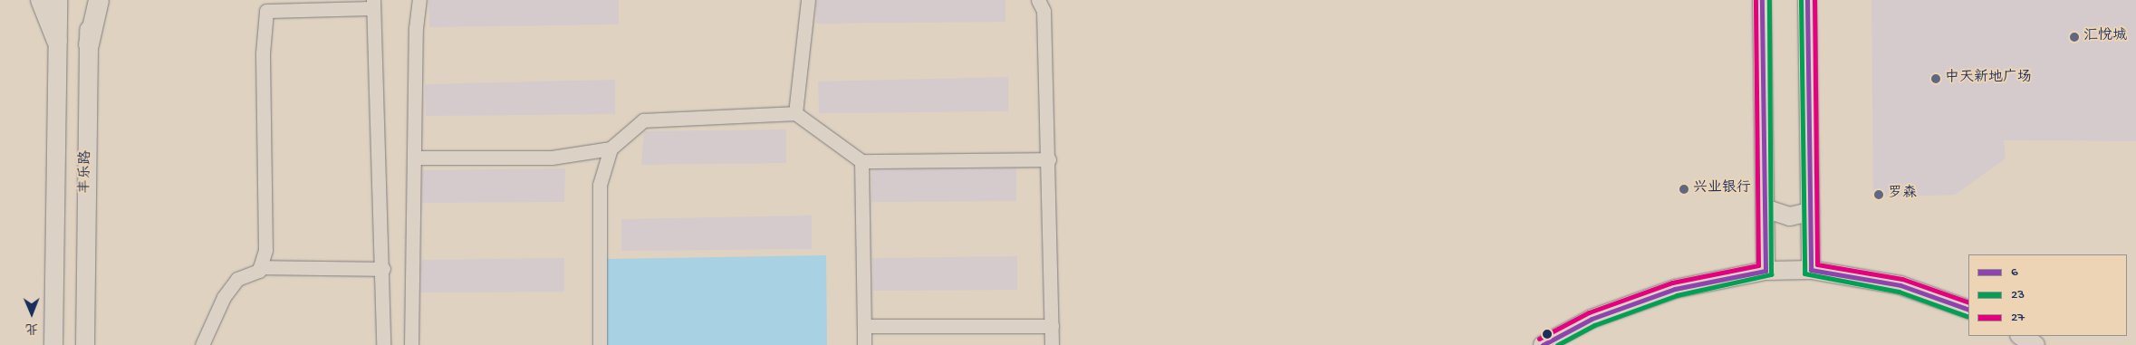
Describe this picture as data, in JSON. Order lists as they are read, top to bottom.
{
  "streets": {
    "main road": ["丰乐路"]
  },
  "places": [
    "汇悦城",
    "中天新地广场",
    "兴业银行",
    "罗森"
  ],
  "lines": ["transit line 6", "transit line 23", "transit line 27"],
  "legend": ["6", "23", "27"],
  "north": "bottom"
}
